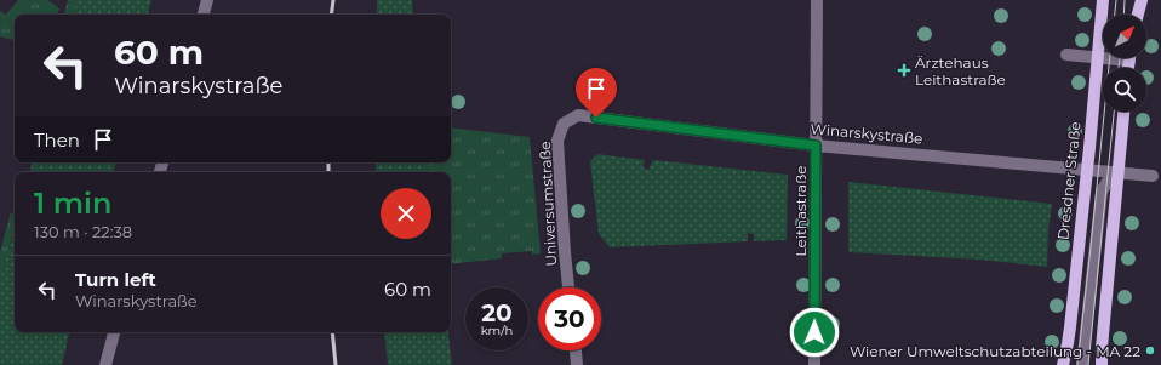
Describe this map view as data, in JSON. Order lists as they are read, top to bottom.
{
  "streets": {
    "main road": ["Dresdner Straße"],
    "street": ["Winarskystraße", "Universumstraße", "Leithastraße"]
  },
  "crossings": [
    ["Winarskystraße", "Dresdner Straße"],
    ["Winarskystraße", "Universumstraße"],
    ["Winarskystraße", "Leithastraße"]
  ],
  "places": {
    "health": ["Ärztehaus Leithastraße"],
    "other": ["Wiener Umweltschutzabteilung - MA 22"]
  },
  "north": "top right",
  "page": {
    "turn": ["60 m", "Winarskystraße"],
    "then": "Then",
    "heading": ["1 min", "130 m · 22:38"],
    "list": [
      {
        "name": "Turn left",
        "note": "Winarskystraße",
        "value": "60 m"
      }
    ],
    "speed": "20 km/h",
    "limit": "30"
  }
}
